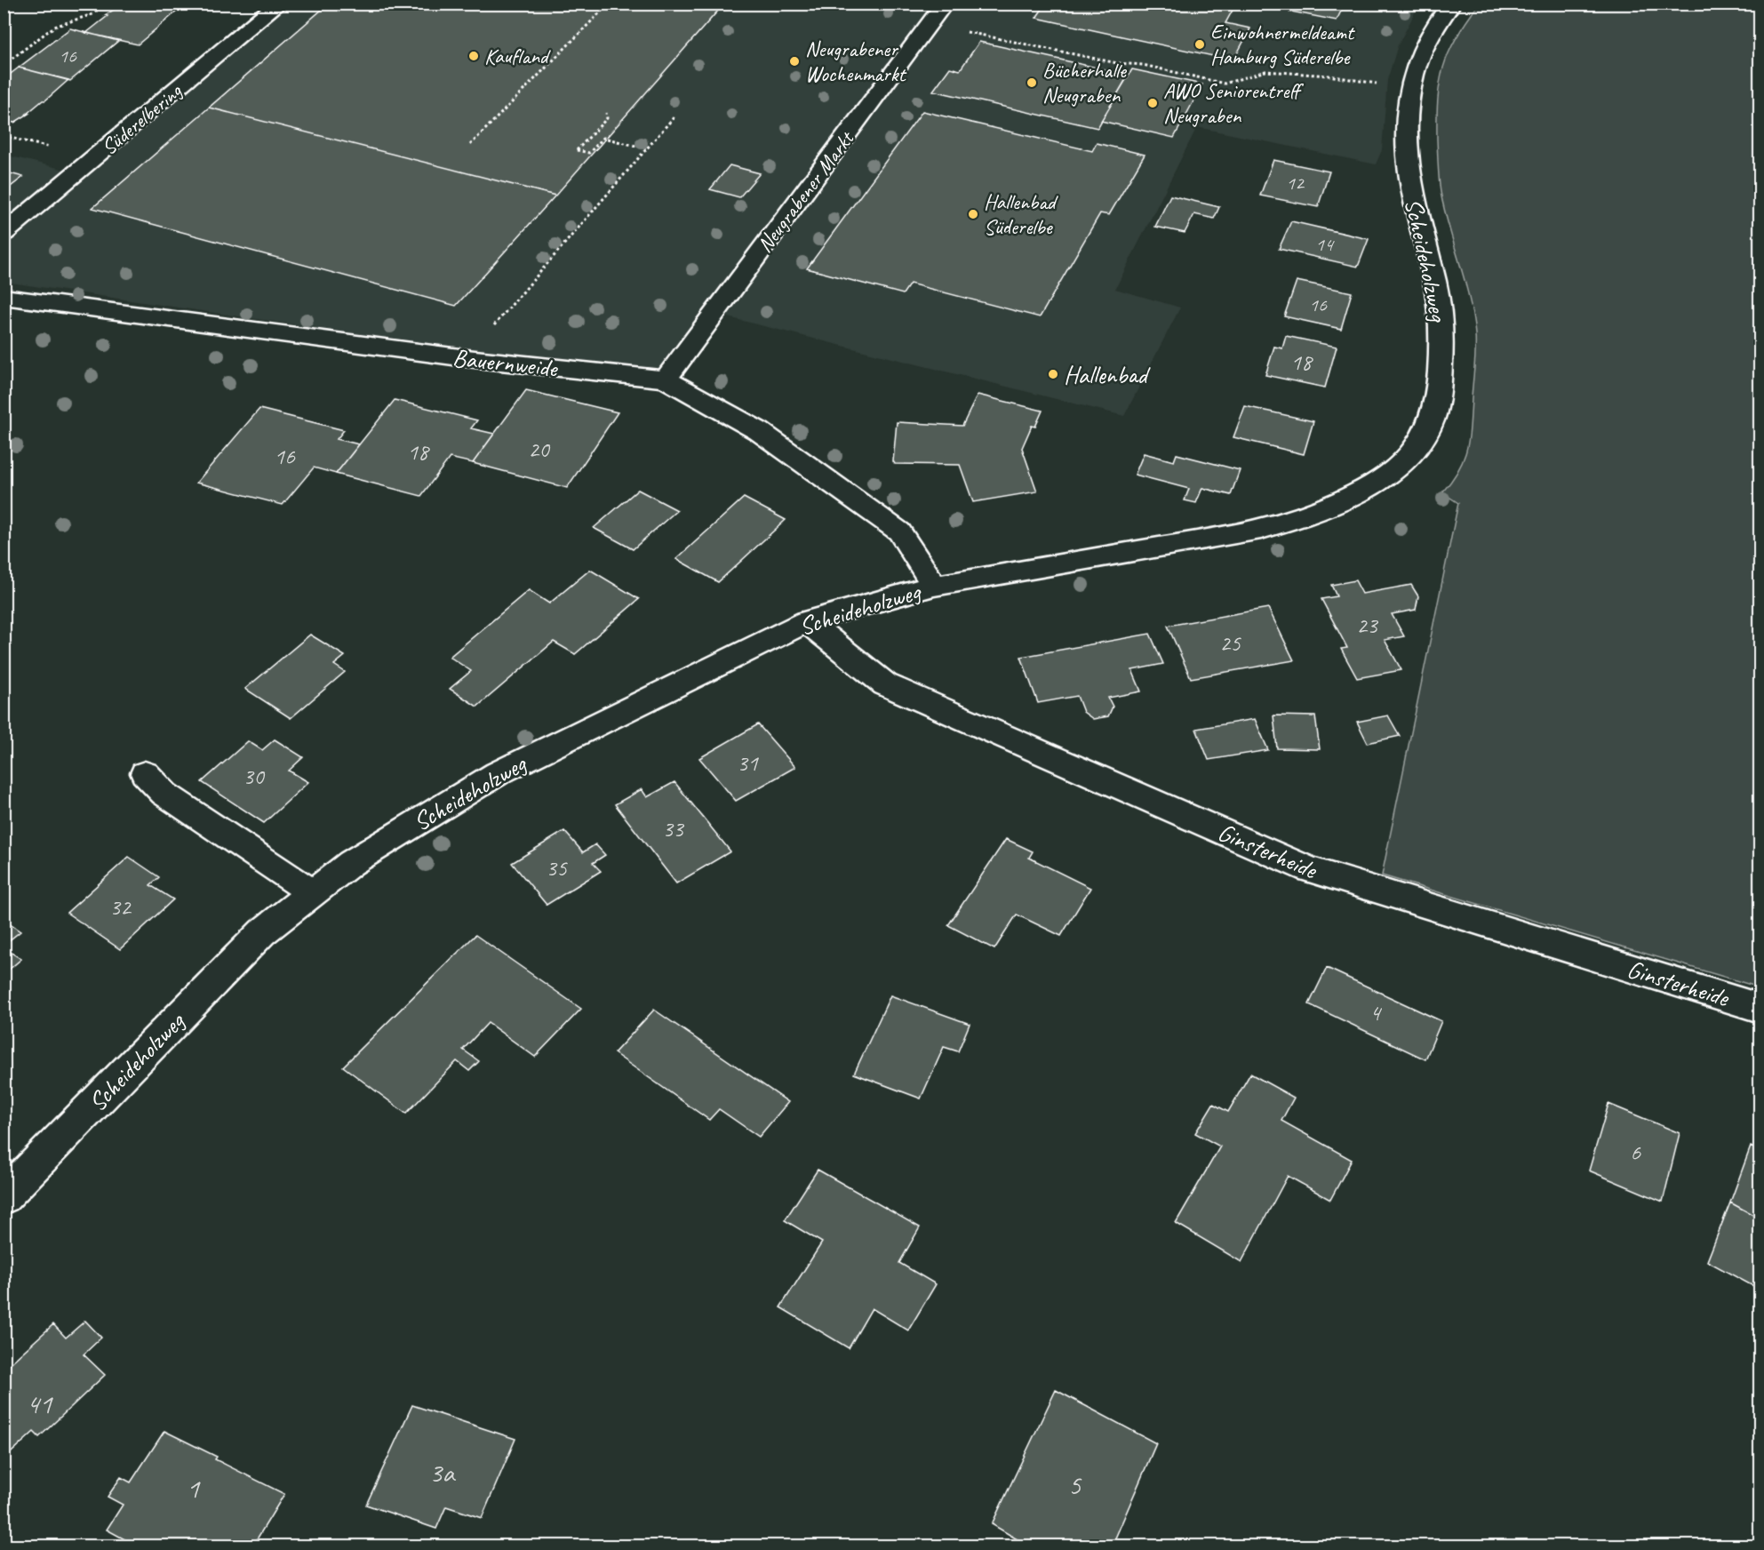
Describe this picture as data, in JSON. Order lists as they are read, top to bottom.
{
  "streets": {
    "street": [
      "Süderelbering",
      "Neugrabener Markt",
      "Scheideholzweg",
      "Bauernweide",
      "Ginsterheide"
    ]
  },
  "crossings": [
    ["Neugrabener Markt", "Bauernweide"],
    ["Scheideholzweg", "Bauernweide"],
    ["Scheideholzweg", "Ginsterheide"]
  ],
  "places": [
    "Einwohnermeldeamt Hamburg Süderelbe",
    "Kaufland",
    "Neugrabener Wochenmarkt",
    "Bücherhalle Neugraben",
    "AWO Seniorentreff Neugraben",
    "Hallenbad Süderelbe",
    "Hallenbad"
  ],
  "house_numbers": [
    "16",
    "12",
    "14",
    "16",
    "18",
    "20",
    "18",
    "16",
    "23",
    "25",
    "31",
    "30",
    "33",
    "35",
    "32",
    "4",
    "6",
    "41",
    "3a",
    "5",
    "1"
  ]
}
